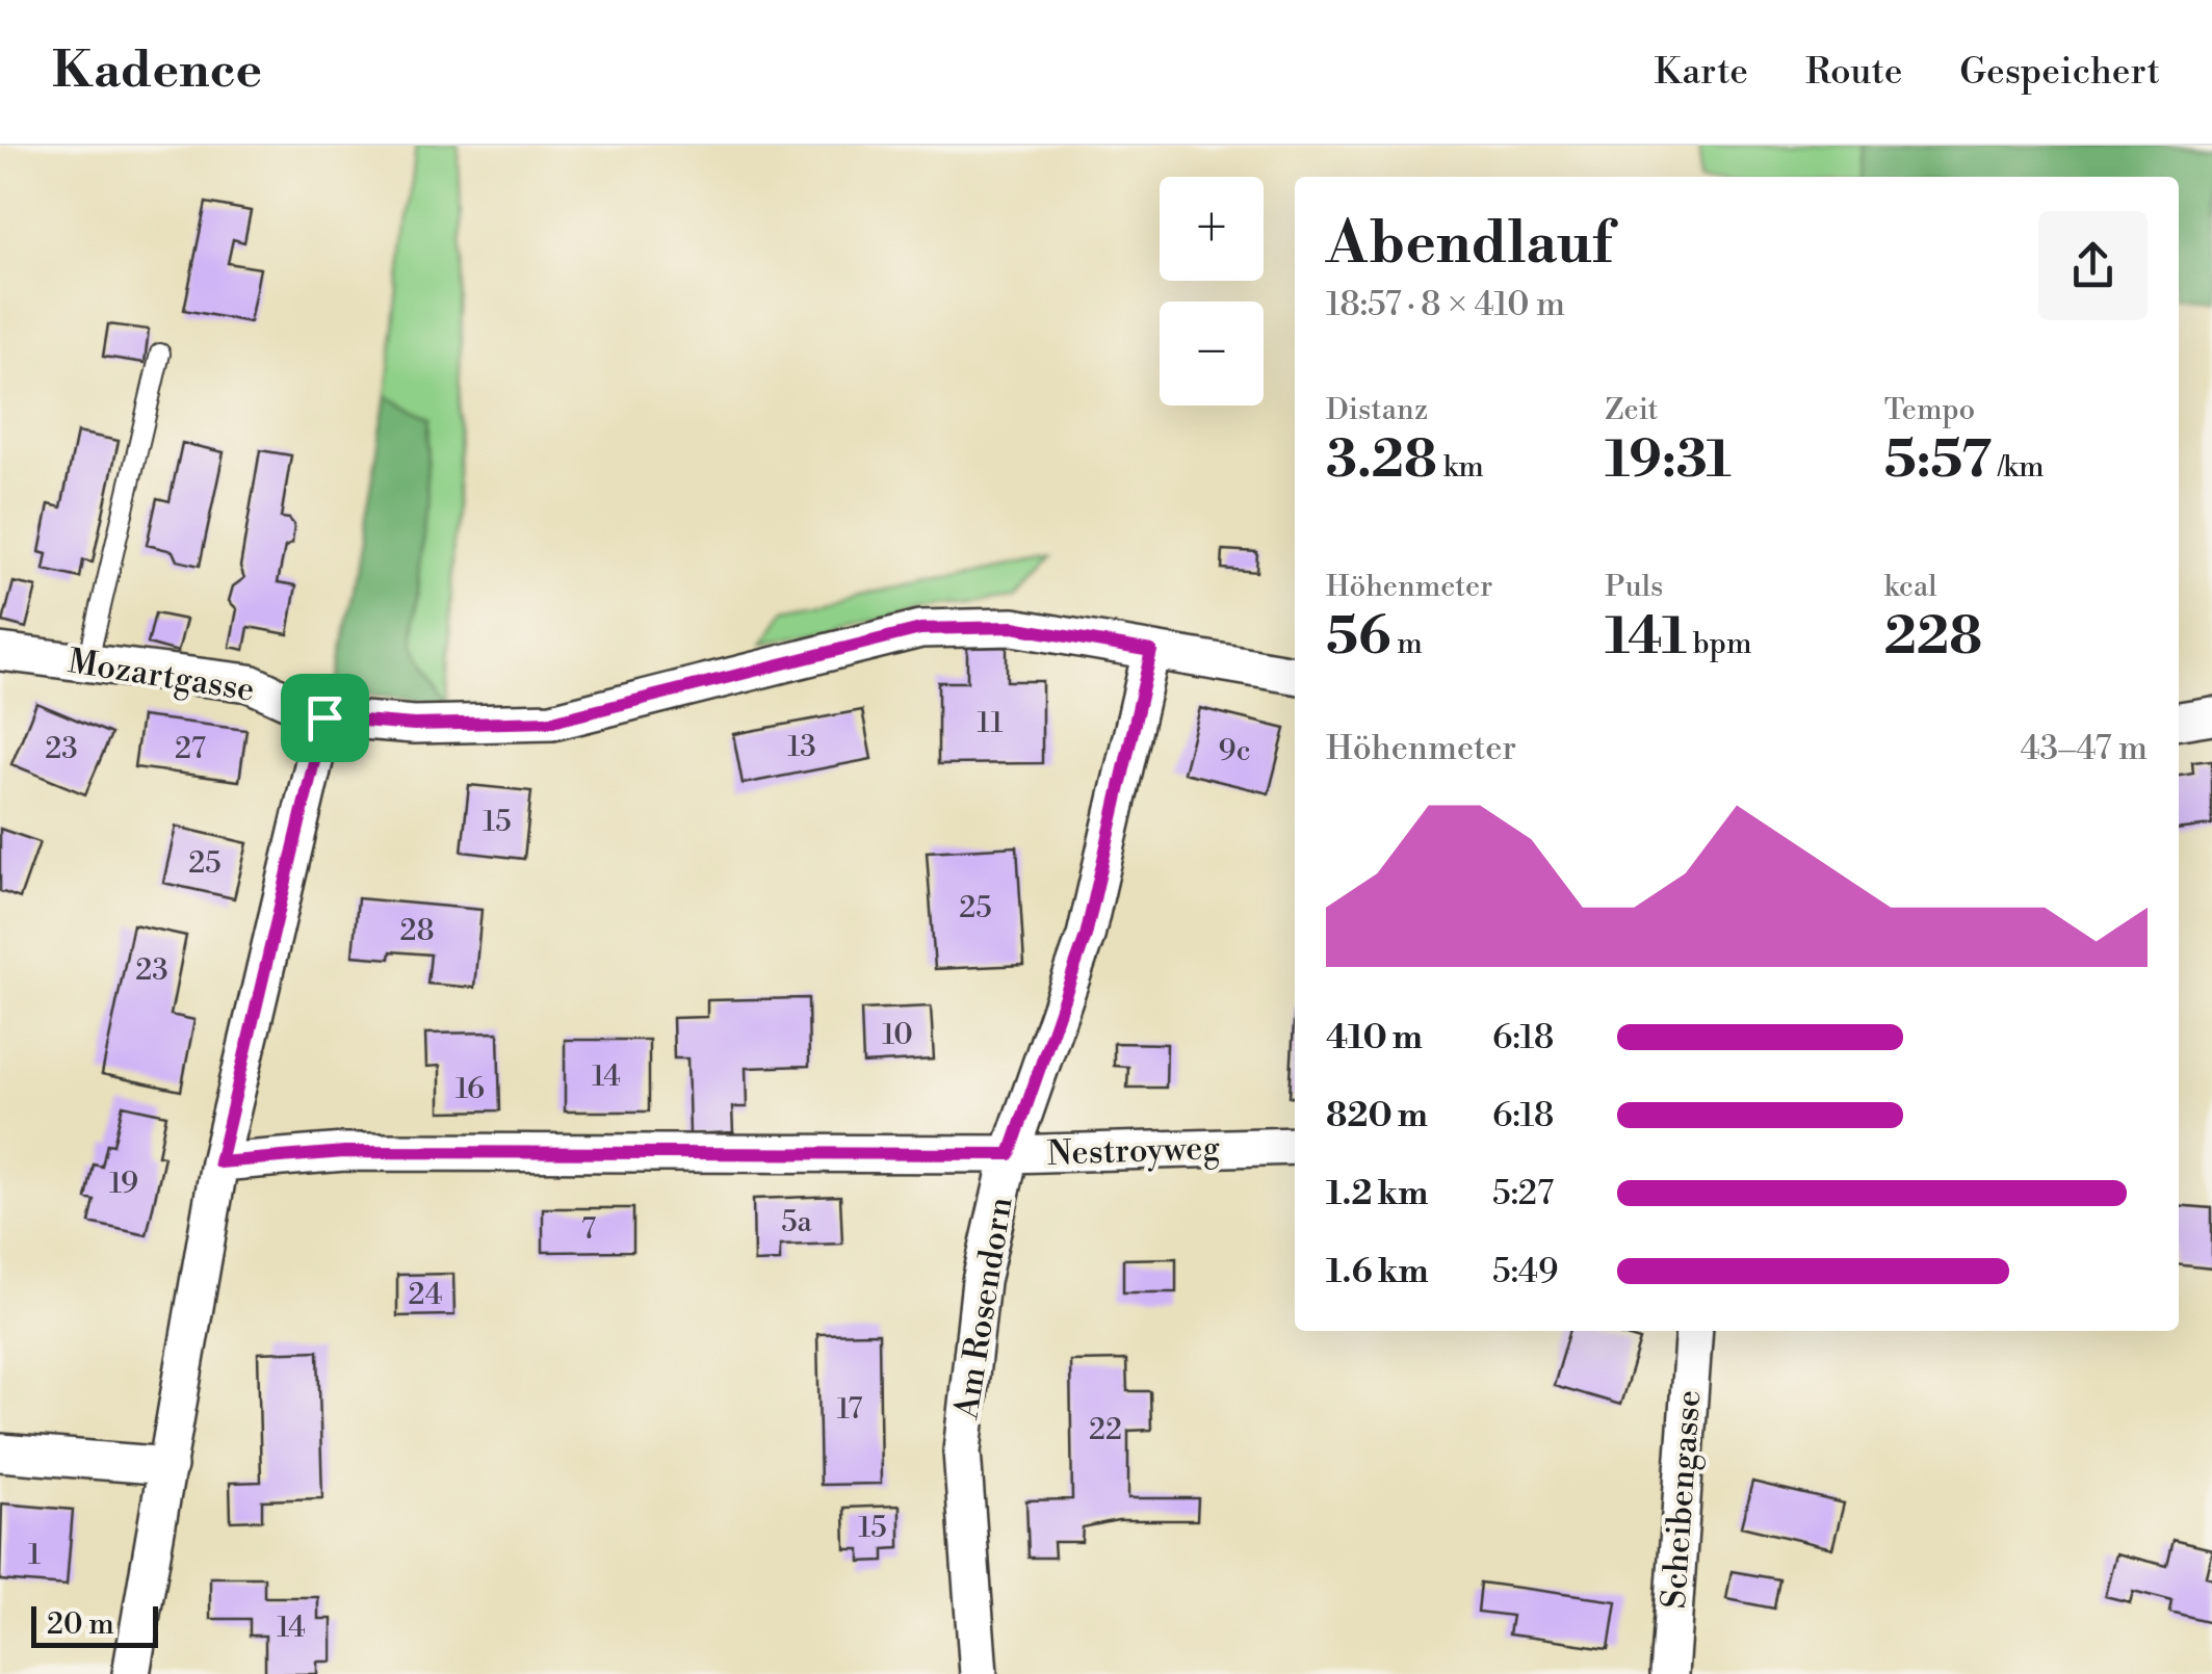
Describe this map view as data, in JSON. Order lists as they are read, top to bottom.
{
  "streets": {
    "street": [
      "Mozartgasse",
      "Nestroyweg",
      "Am Rosendorn",
      "Scheibengasse"
    ]
  },
  "crossings": [
    ["Mozartgasse", "Am Rosendorn"],
    ["Nestroyweg", "Am Rosendorn"]
  ],
  "house_numbers": [
    "11",
    "13",
    "23",
    "27",
    "9c",
    "15",
    "25",
    "25",
    "28",
    "23",
    "10",
    "14",
    "16",
    "19",
    "5a",
    "7",
    "24",
    "17",
    "22",
    "15",
    "1",
    "14"
  ],
  "scale_bar": "20 m",
  "page": {
    "header": "Kadence",
    "nav": ["Karte", "Route", "Gespeichert"],
    "map_buttons": ["+", "−"],
    "heading": ["Abendlauf", "18:57 · 8 × 410 m"],
    "stats": [
      ["Distanz", "3.28 km"],
      ["Zeit", "19:31"],
      ["Tempo", "5:57 /km"],
      ["Höhenmeter", "56 m"],
      ["Puls", "141 bpm"],
      ["kcal", "228"]
    ],
    "chart": ["Höhenmeter", "43–47 m"],
    "list": [
      {
        "name": "410 m",
        "note": "6:18"
      },
      {
        "name": "820 m",
        "note": "6:18"
      },
      {
        "name": "1.2 km",
        "note": "5:27"
      },
      {
        "name": "1.6 km",
        "note": "5:49"
      }
    ],
    "scale": "20 m"
  }
}
